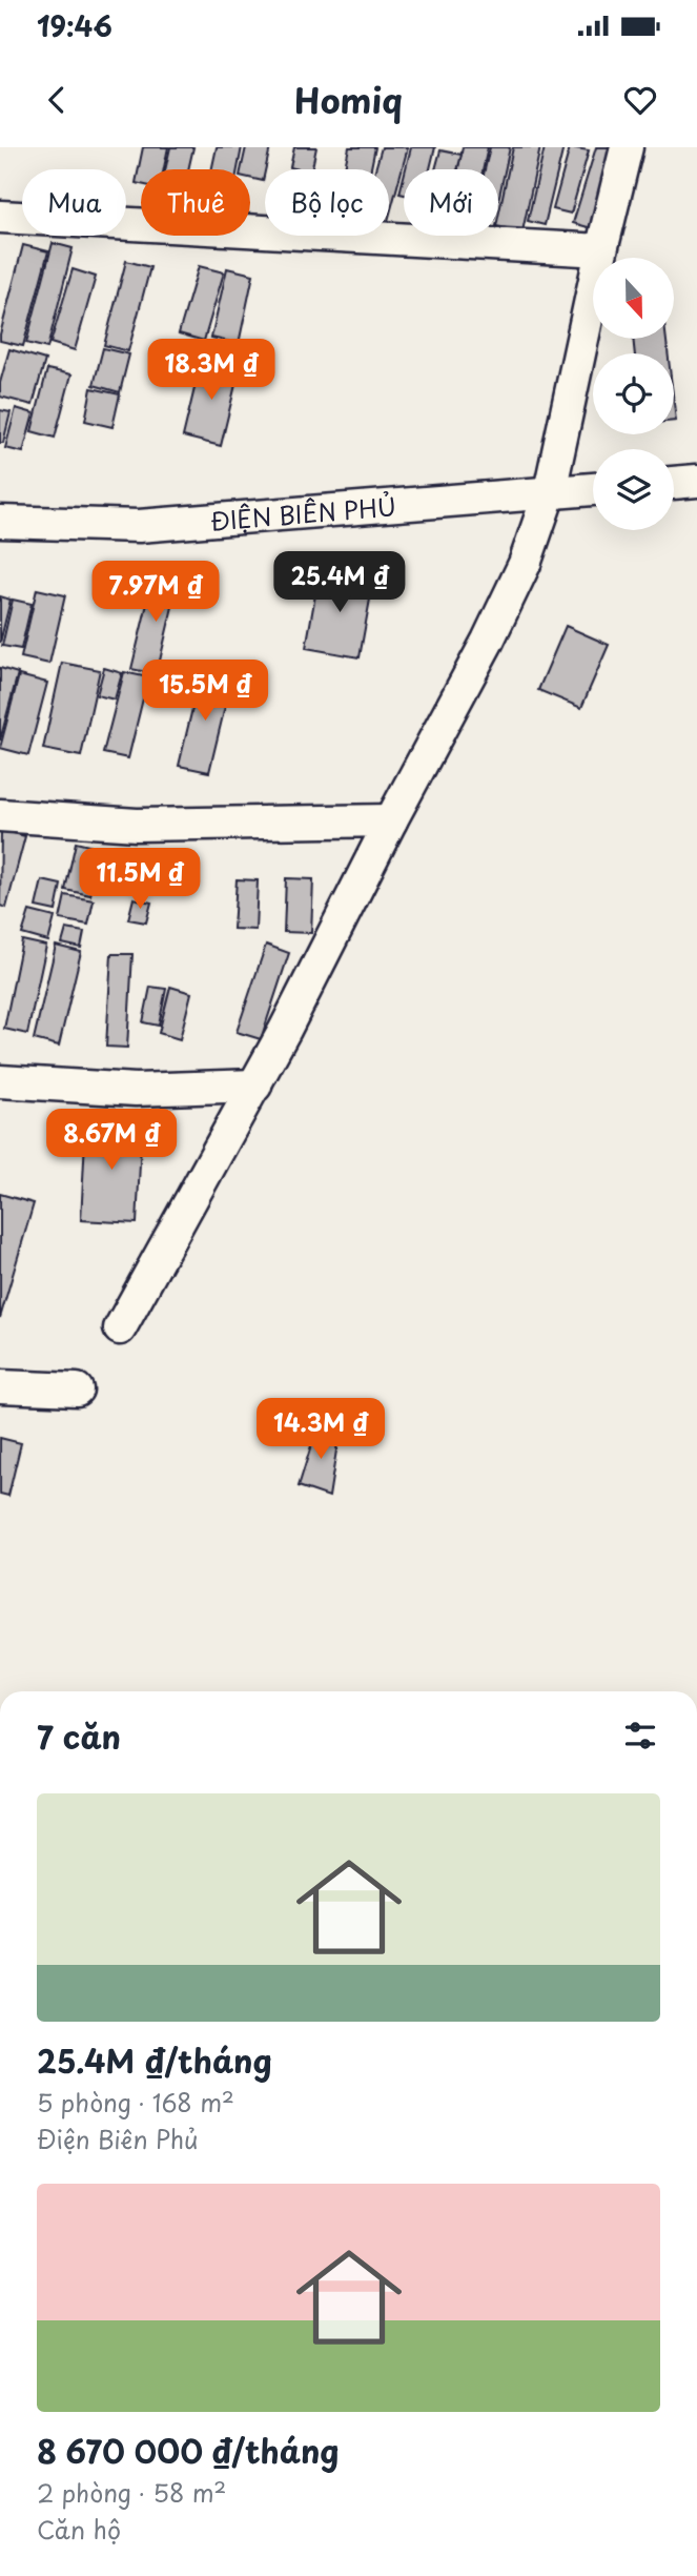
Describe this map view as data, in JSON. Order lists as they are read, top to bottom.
{
  "streets": {
    "street": ["ĐIỆN BIÊN PHỦ"]
  },
  "north": "bottom",
  "page": {
    "status": "19:46",
    "header": "Homiq",
    "chip": [
      "Mua",
      "Thuê",
      "Bộ lọc",
      "Mới"
    ],
    "price": [
      "18.3M ₫",
      "25.4M ₫",
      "7.97M ₫",
      "15.5M ₫",
      "11.5M ₫",
      "8.67M ₫",
      "14.3M ₫"
    ],
    "heading": "7 căn",
    "list": [
      {
        "name": "25.4M ₫/tháng",
        "note": "5 phòng · 168 m² · Điện Biên Phủ"
      },
      {
        "name": "8 670 000 ₫/tháng",
        "note": "2 phòng · 58 m² · Căn hộ"
      }
    ]
  }
}
